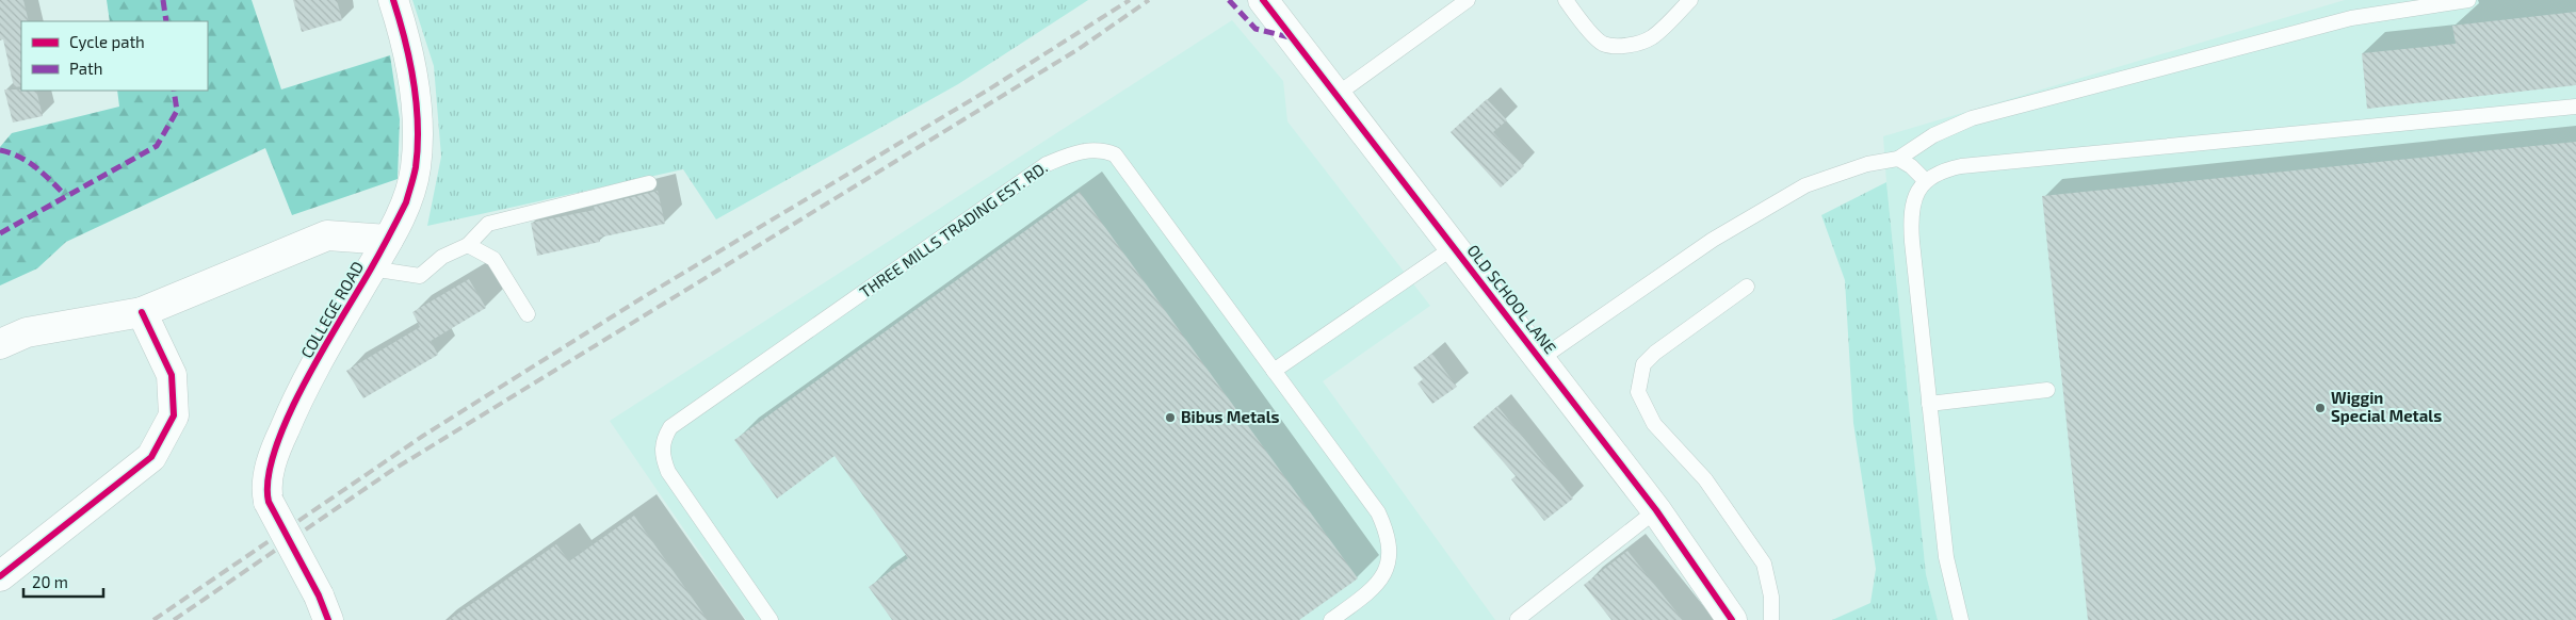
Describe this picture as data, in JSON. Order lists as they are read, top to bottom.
{
  "streets": {
    "street": ["OLD SCHOOL LANE", "COLLEGE ROAD"],
    "lane": ["THREE MILLS TRADING EST. RD."]
  },
  "places": ["Wiggin Special Metals", "Bibus Metals"],
  "legend": ["Cycle path", "Path"],
  "scale_bar": "20 m"
}
